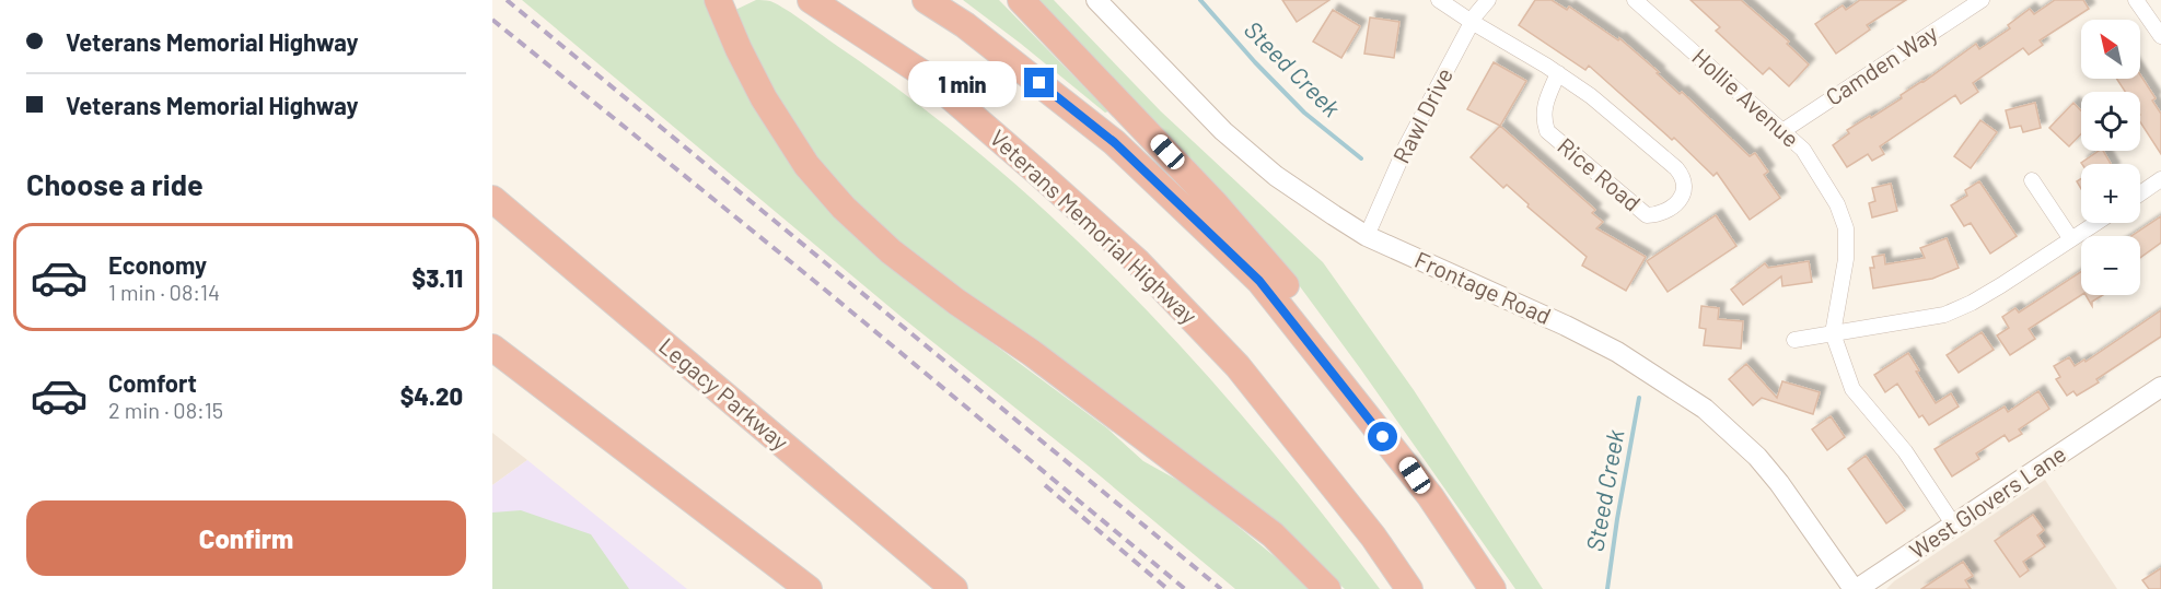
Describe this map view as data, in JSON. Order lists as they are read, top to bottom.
{
  "streets": {
    "highway": ["Veterans Memorial Highway", "Legacy Parkway"],
    "street": [
      "Camden Way",
      "Hollie Avenue",
      "Rawl Drive",
      "Rice Road",
      "Frontage Road",
      "West Glovers Lane"
    ]
  },
  "crossings": [
    ["Camden Way", "Hollie Avenue"],
    ["Hollie Avenue", "West Glovers Lane"],
    ["Rawl Drive", "Rice Road"],
    ["Rawl Drive", "Frontage Road"],
    ["Frontage Road", "West Glovers Lane"]
  ],
  "water": ["Steed Creek"],
  "north": "top left",
  "page": {
    "banner": ["Veterans Memorial Highway", "Veterans Memorial Highway"],
    "map_buttons": ["+", "−"],
    "bubble": "1 min",
    "heading": "Choose a ride",
    "list": [
      {
        "name": "Economy",
        "note": "1 min · 08:14",
        "value": "$3.11"
      },
      {
        "name": "Comfort",
        "note": "2 min · 08:15",
        "value": "$4.20"
      }
    ],
    "buttons": "Confirm"
  }
}
